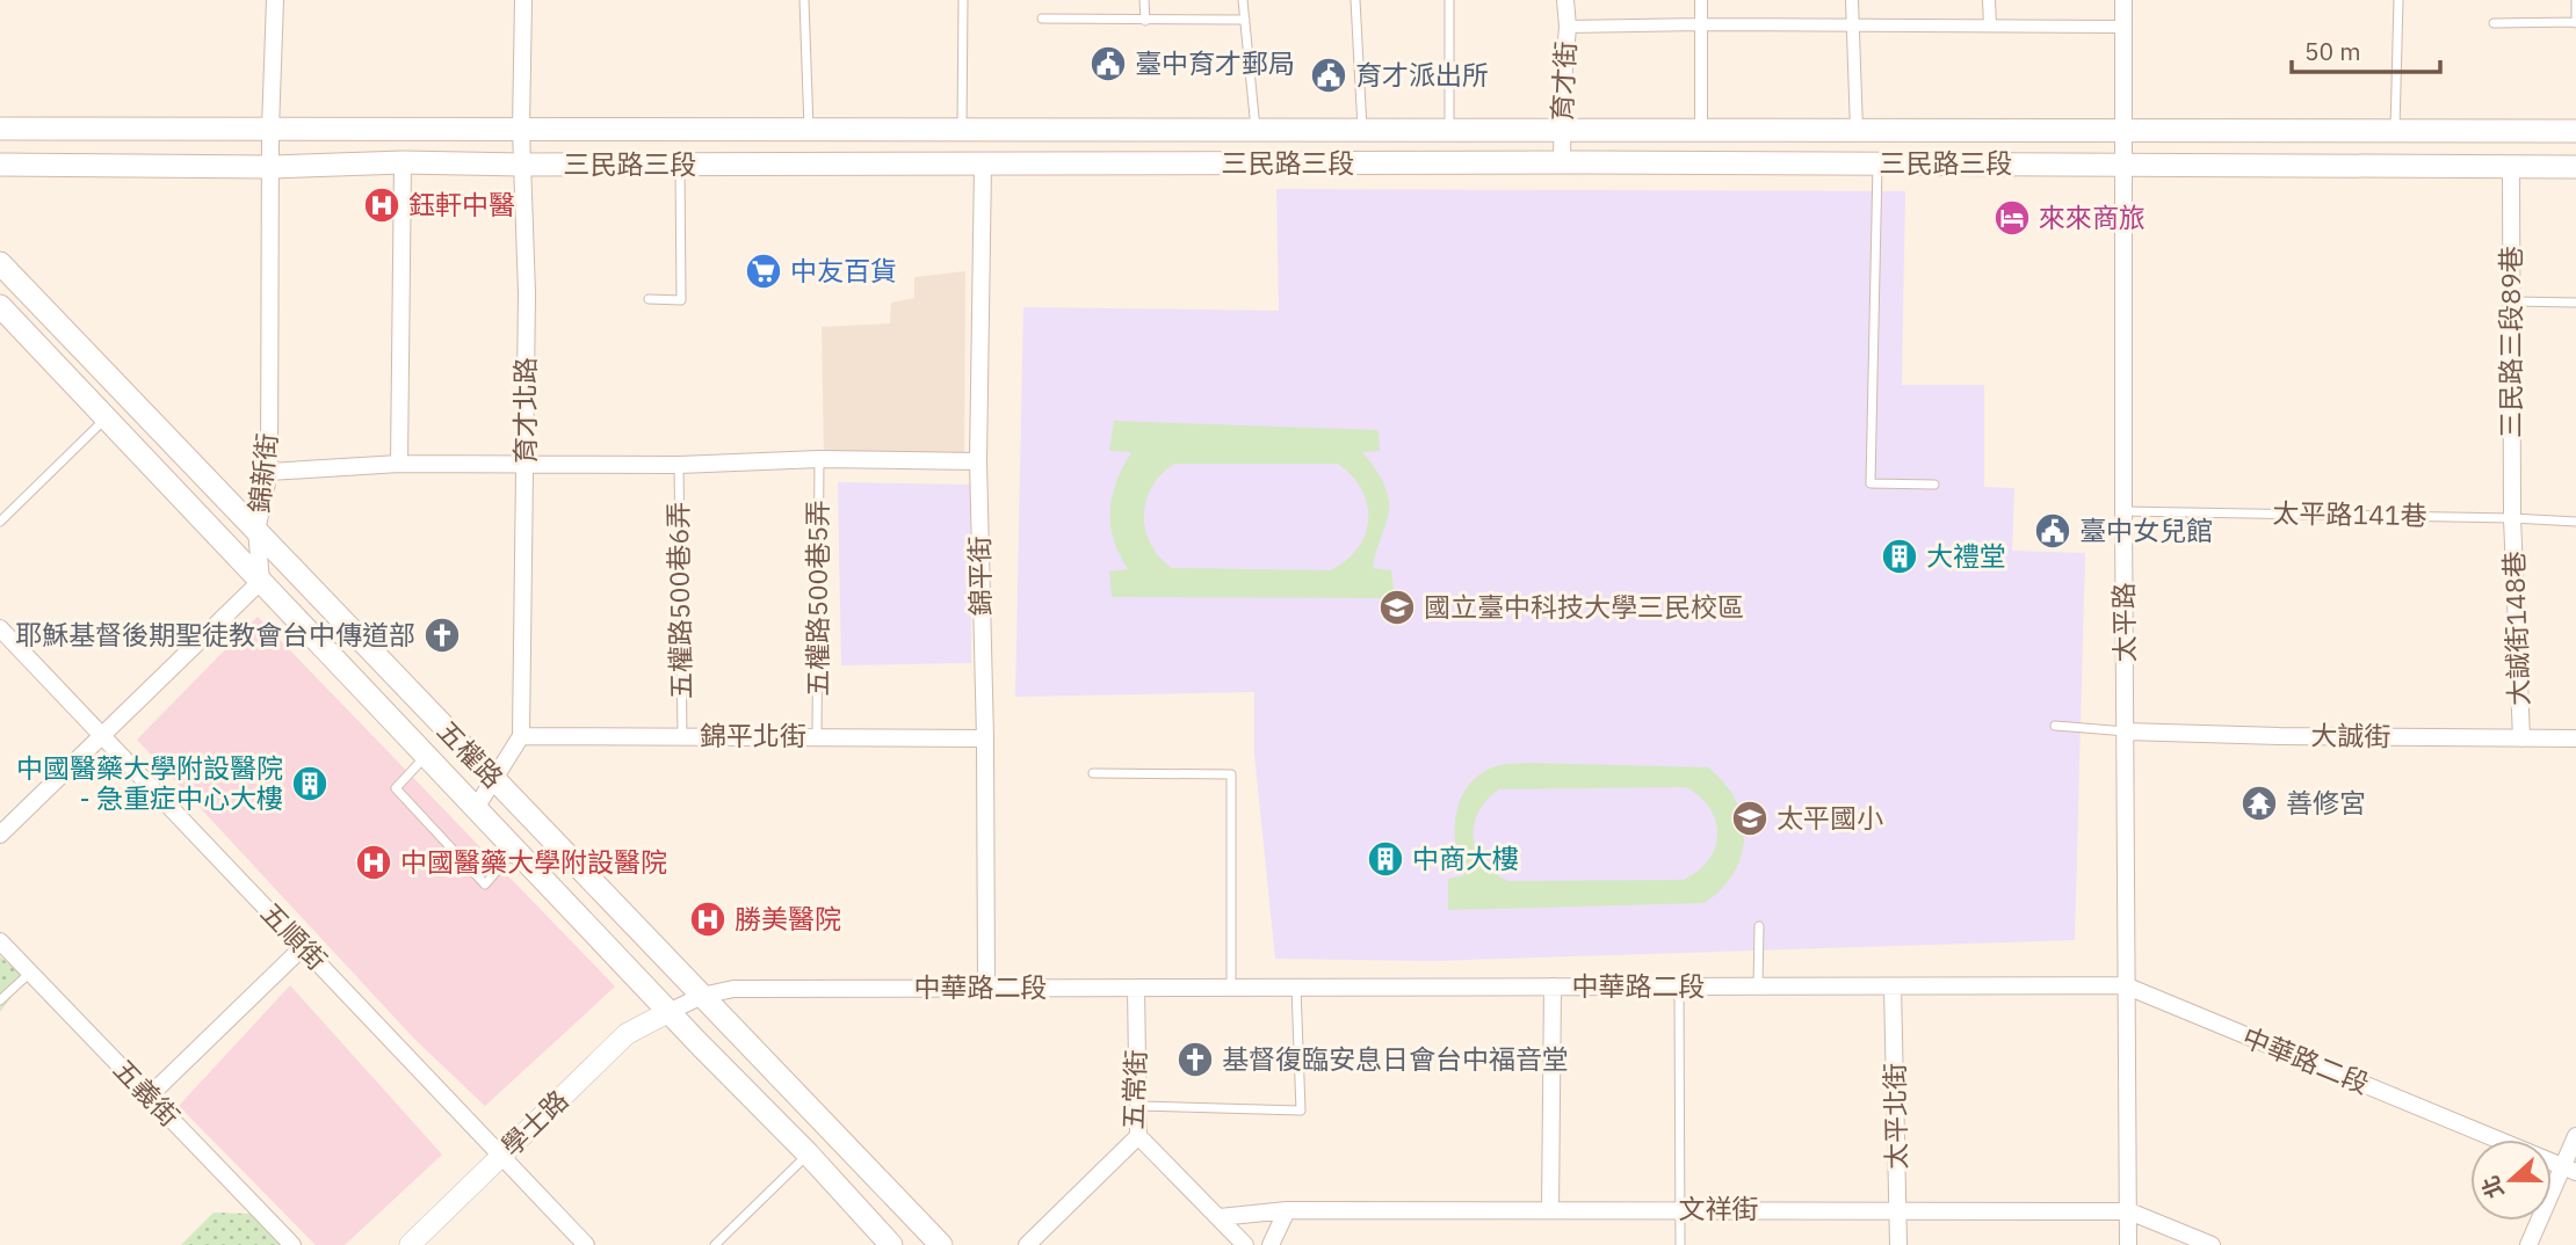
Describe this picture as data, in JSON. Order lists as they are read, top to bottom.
{
  "streets": {
    "main road": ["三民路三段", "五權路"],
    "street": [
      "育才街",
      "三民路三段89巷",
      "育才北路",
      "錦新街",
      "錦平街",
      "太平路",
      "大誠街148巷",
      "錦平北街",
      "大誠街",
      "五順街",
      "中華路二段",
      "五常街",
      "五義街",
      "太平北街",
      "學士路",
      "文祥街"
    ],
    "lane": ["太平路141巷", "五權路500巷5弄", "五權路500巷6弄"]
  },
  "crossings": [
    ["育才街", "三民路三段"],
    ["三民路三段", "三民路三段89巷"],
    ["三民路三段", "育才北路"],
    ["三民路三段", "錦新街"],
    ["三民路三段", "錦平街"],
    ["三民路三段", "太平路"],
    ["三民路三段89巷", "太平路141巷"],
    ["三民路三段89巷", "大誠街148巷"],
    ["育才北路", "錦平北街"],
    ["錦新街", "五權路"],
    ["太平路141巷", "太平路"],
    ["太平路141巷", "大誠街148巷"],
    ["錦平街", "錦平北街"],
    ["錦平街", "中華路二段"],
    ["五權路500巷5弄", "錦平北街"],
    ["五權路500巷6弄", "錦平北街"],
    ["太平路", "大誠街"],
    ["太平路", "中華路二段"],
    ["太平路", "文祥街"],
    ["大誠街148巷", "大誠街"],
    ["五權路", "中華路二段"],
    ["五權路", "學士路"],
    ["五順街", "學士路"],
    ["中華路二段", "五常街"],
    ["中華路二段", "太平北街"],
    ["中華路二段", "學士路"],
    ["太平北街", "文祥街"]
  ],
  "places": {
    "public building": ["臺中育才郵局", "育才派出所", "臺中女兒館"],
    "hospital": ["鈺軒中醫", "中國醫藥大學附設醫院", "勝美醫院"],
    "hotel": ["來來商旅"],
    "supermarket": ["中友百貨"],
    "building": ["大禮堂", "中國醫藥大學附設醫院 - 急重症中心大樓", "中商大樓"],
    "school or university": ["國立臺中科技大學三民校區", "太平國小"],
    "church": ["耶穌基督後期聖徒教會台中傳道部", "基督復臨安息日會台中福音堂"],
    "temple": ["善修宮"]
  },
  "scale_bar": "50 m",
  "north": "left"
}
